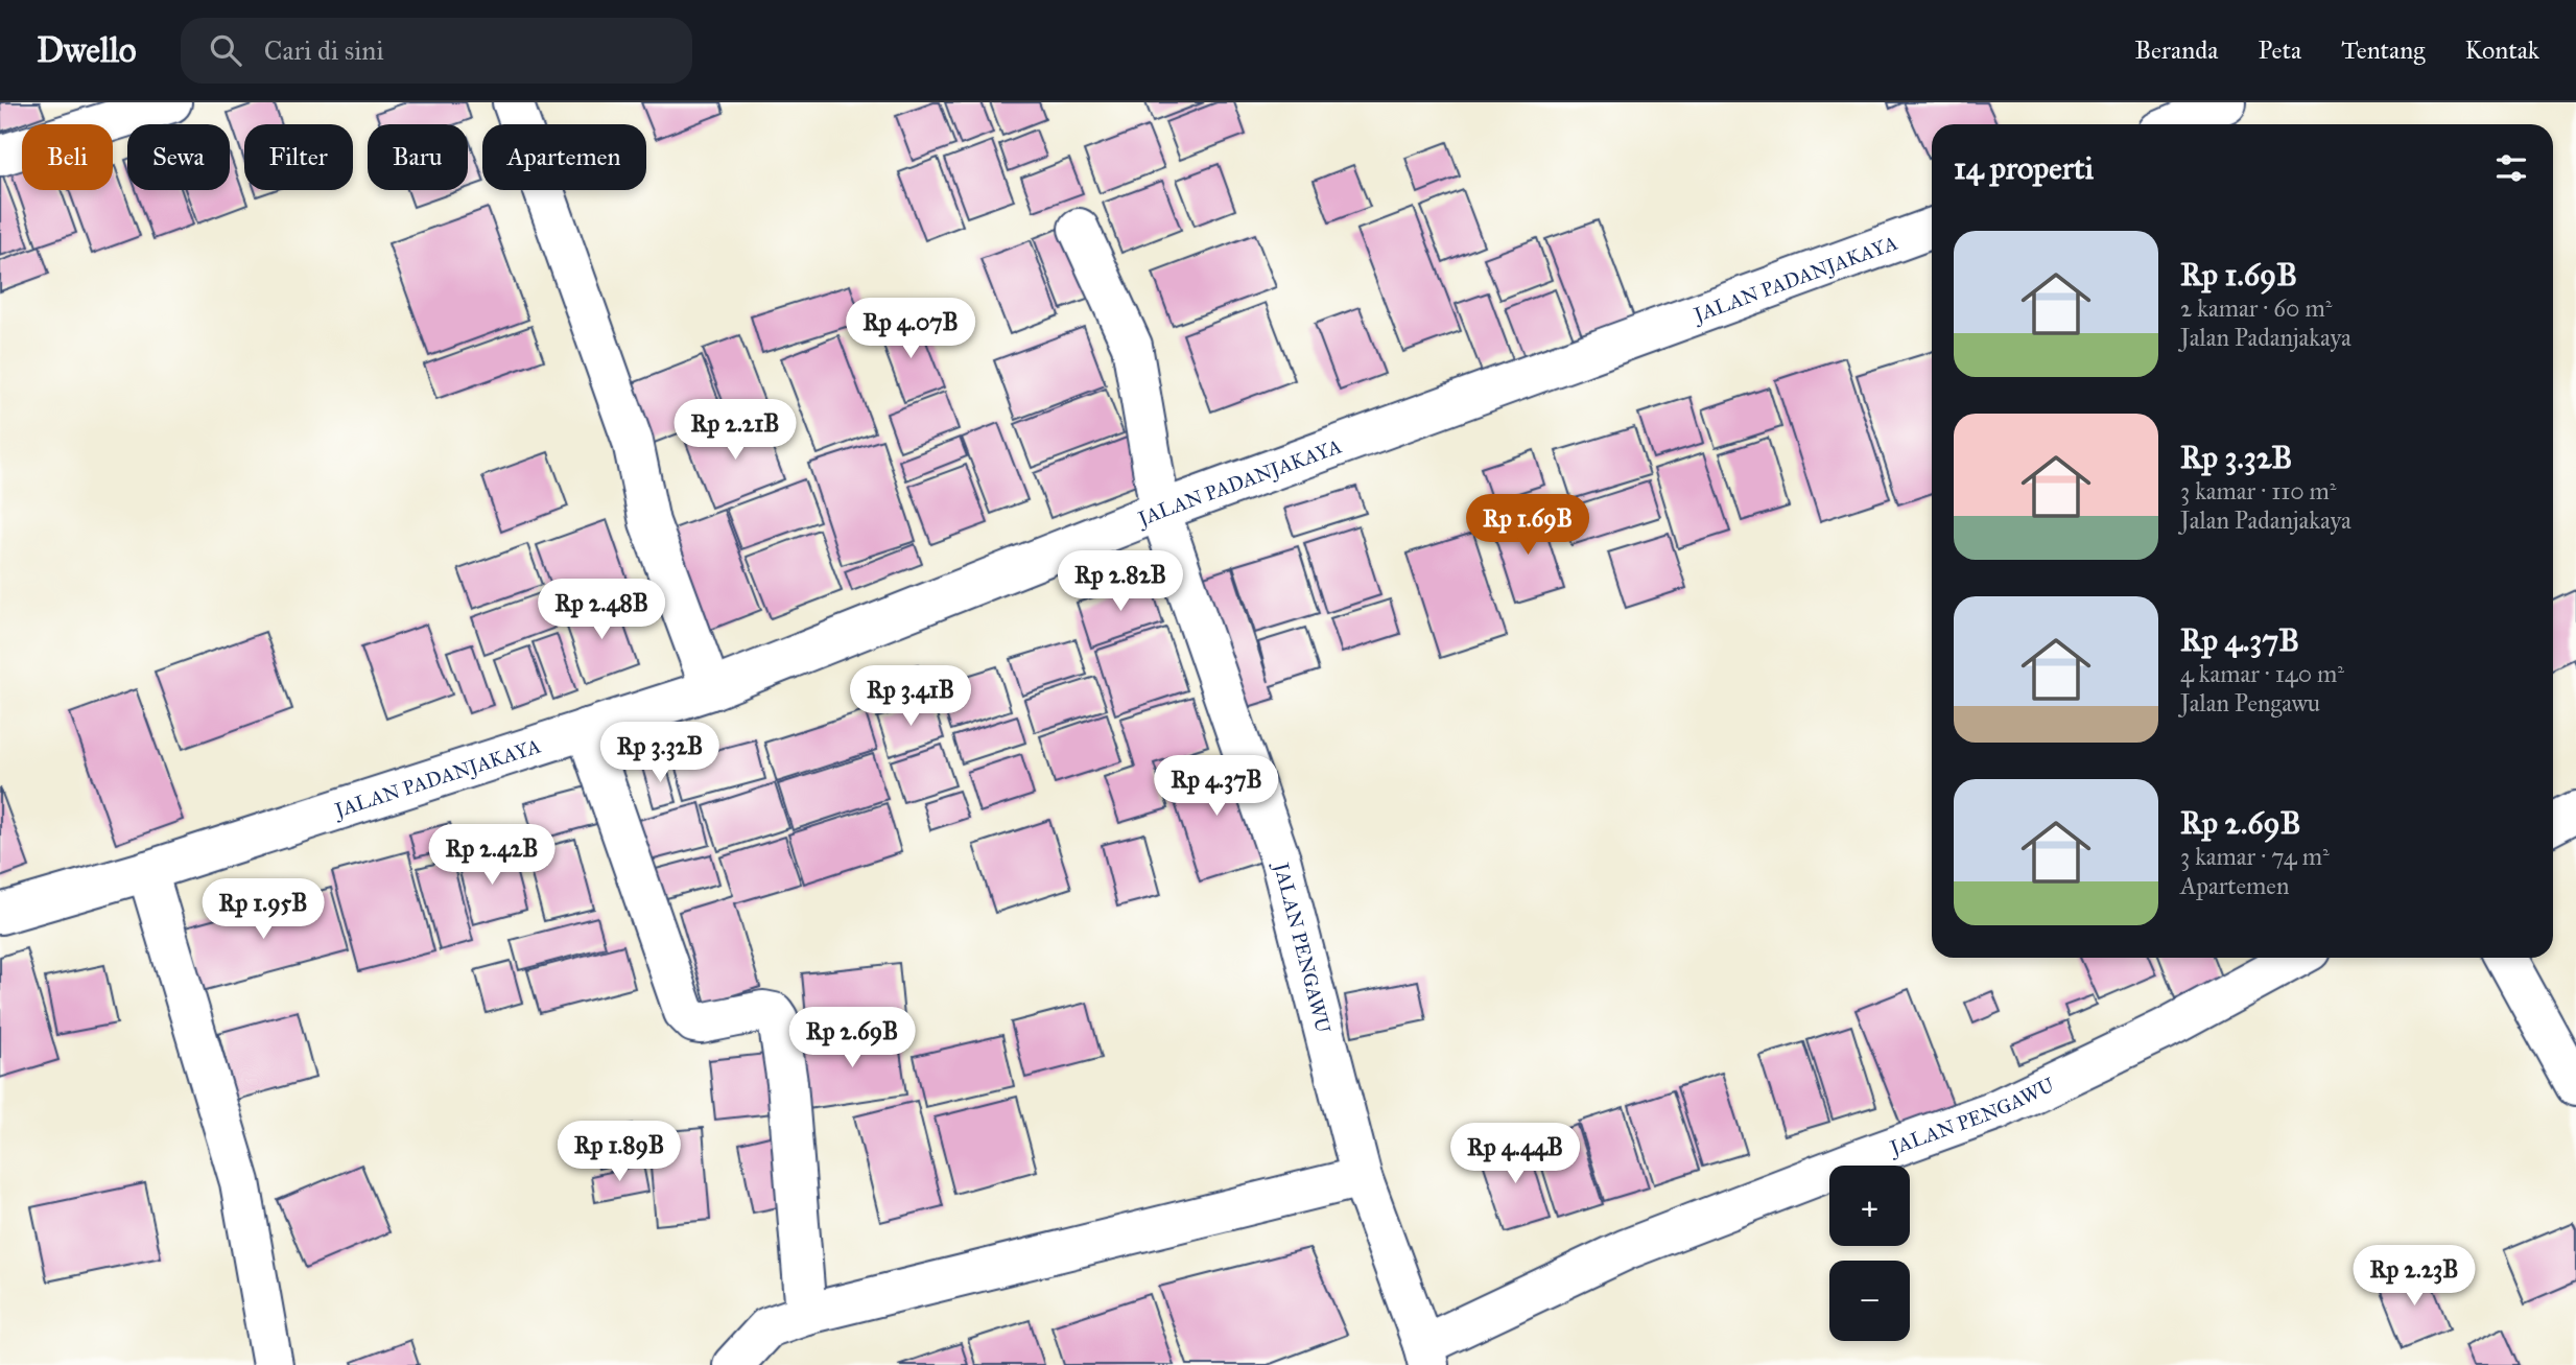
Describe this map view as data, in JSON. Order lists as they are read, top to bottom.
{
  "streets": {
    "street": ["JALAN PADANJAKAYA", "JALAN PENGAWU"]
  },
  "crossings": [
    ["JALAN PADANJAKAYA", "JALAN PENGAWU"]
  ],
  "page": {
    "header": "Dwello",
    "search": "Cari di sini",
    "nav": [
      "Beranda",
      "Peta",
      "Tentang",
      "Kontak"
    ],
    "chip": [
      "Beli",
      "Sewa",
      "Filter",
      "Baru",
      "Apartemen"
    ],
    "heading": "14 properti",
    "list": [
      {
        "name": "Rp 1.69B",
        "note": "2 kamar · 60 m² · Jalan Padanjakaya"
      },
      {
        "name": "Rp 3.32B",
        "note": "3 kamar · 110 m² · Jalan Padanjakaya"
      },
      {
        "name": "Rp 4.37B",
        "note": "4 kamar · 140 m² · Jalan Pengawu"
      },
      {
        "name": "Rp 2.69B",
        "note": "3 kamar · 74 m² · Apartemen"
      }
    ],
    "price": [
      "Rp 4.07B",
      "Rp 2.21B",
      "Rp 1.69B",
      "Rp 2.82B",
      "Rp 2.48B",
      "Rp 3.41B",
      "Rp 3.32B",
      "Rp 4.37B",
      "Rp 2.42B",
      "Rp 1.95B",
      "Rp 2.69B",
      "Rp 1.89B",
      "Rp 4.44B",
      "Rp 2.23B"
    ],
    "map_buttons": ["+", "−"]
  }
}
